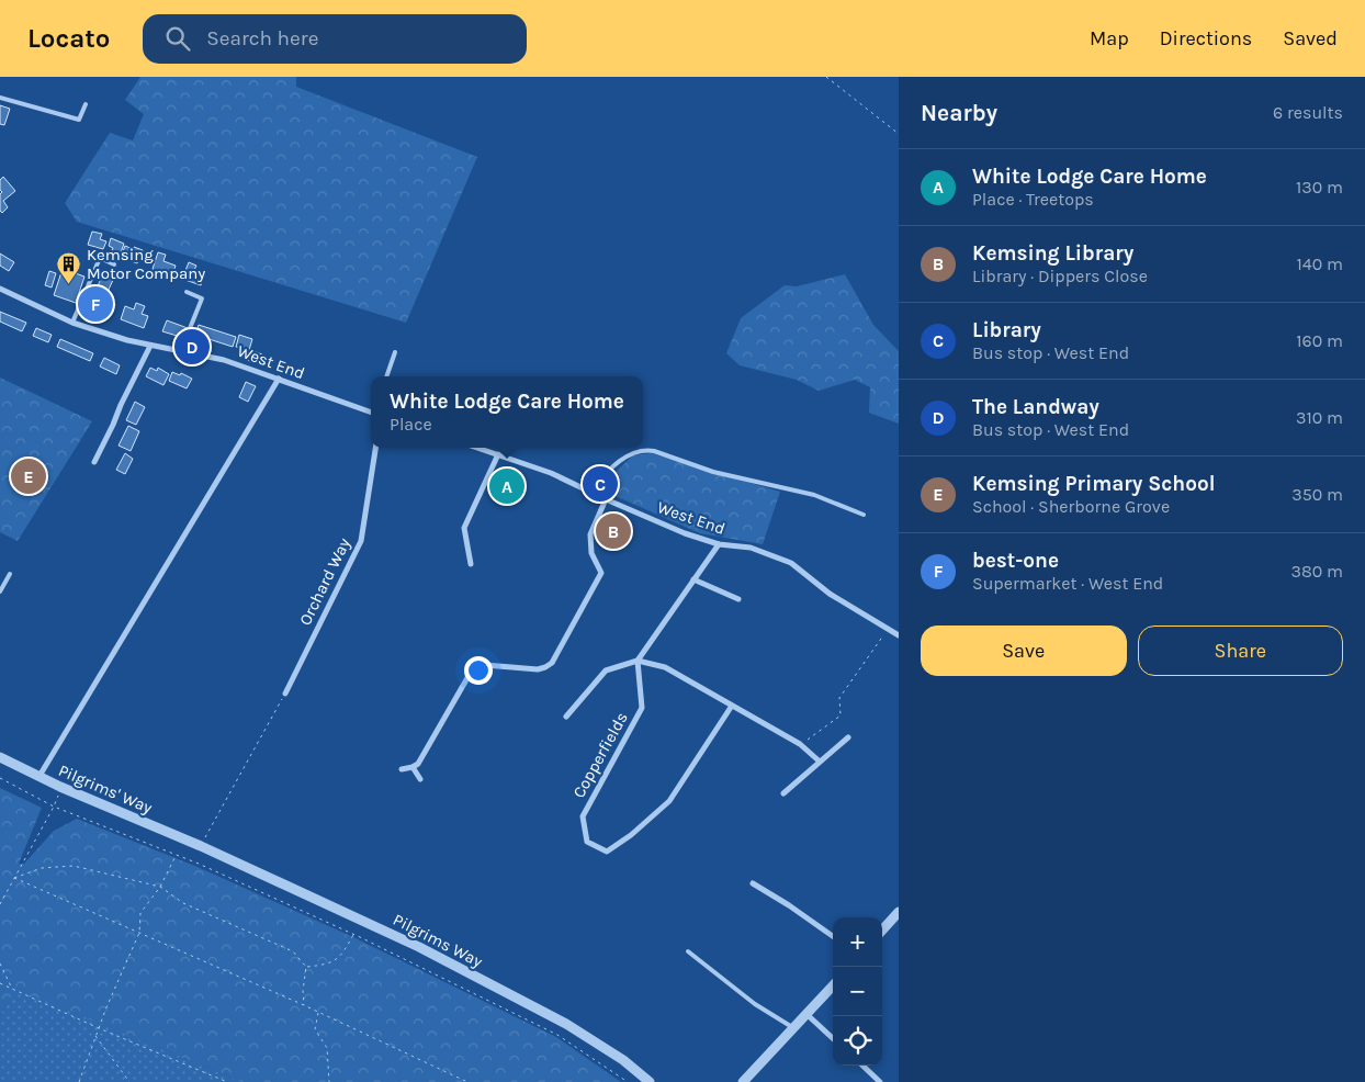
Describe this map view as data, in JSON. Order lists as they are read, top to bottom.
{
  "streets": {
    "street": [
      "West End",
      "Orchard Way",
      "Copperfields",
      "Pilgrims' Way",
      "Pilgrims Way"
    ]
  },
  "crossings": [
    ["Pilgrims' Way", "Pilgrims Way"]
  ],
  "places": {
    "building": ["Kemsing Motor Company"]
  },
  "page": {
    "header": "Locato",
    "search": "Search here",
    "nav": ["Map", "Directions", "Saved"],
    "heading": ["Nearby", "6 results"],
    "list": [
      {
        "mark": "A",
        "name": "White Lodge Care Home",
        "note": "Place · Treetops",
        "value": "130 m"
      },
      {
        "mark": "B",
        "name": "Kemsing Library",
        "note": "Library · Dippers Close",
        "value": "140 m"
      },
      {
        "mark": "C",
        "name": "Library",
        "note": "Bus stop · West End",
        "value": "160 m"
      },
      {
        "mark": "D",
        "name": "The Landway",
        "note": "Bus stop · West End",
        "value": "310 m"
      },
      {
        "mark": "E",
        "name": "Kemsing Primary School",
        "note": "School · Sherborne Grove",
        "value": "350 m"
      },
      {
        "mark": "F",
        "name": "best-one",
        "note": "Supermarket · West End",
        "value": "380 m"
      }
    ],
    "pins": [
      "F",
      "D",
      "E",
      "C",
      "A",
      "B"
    ],
    "popup": ["White Lodge Care Home", "Place"],
    "buttons": ["Save", "Share"],
    "map_buttons": ["+", "−"]
  }
}
